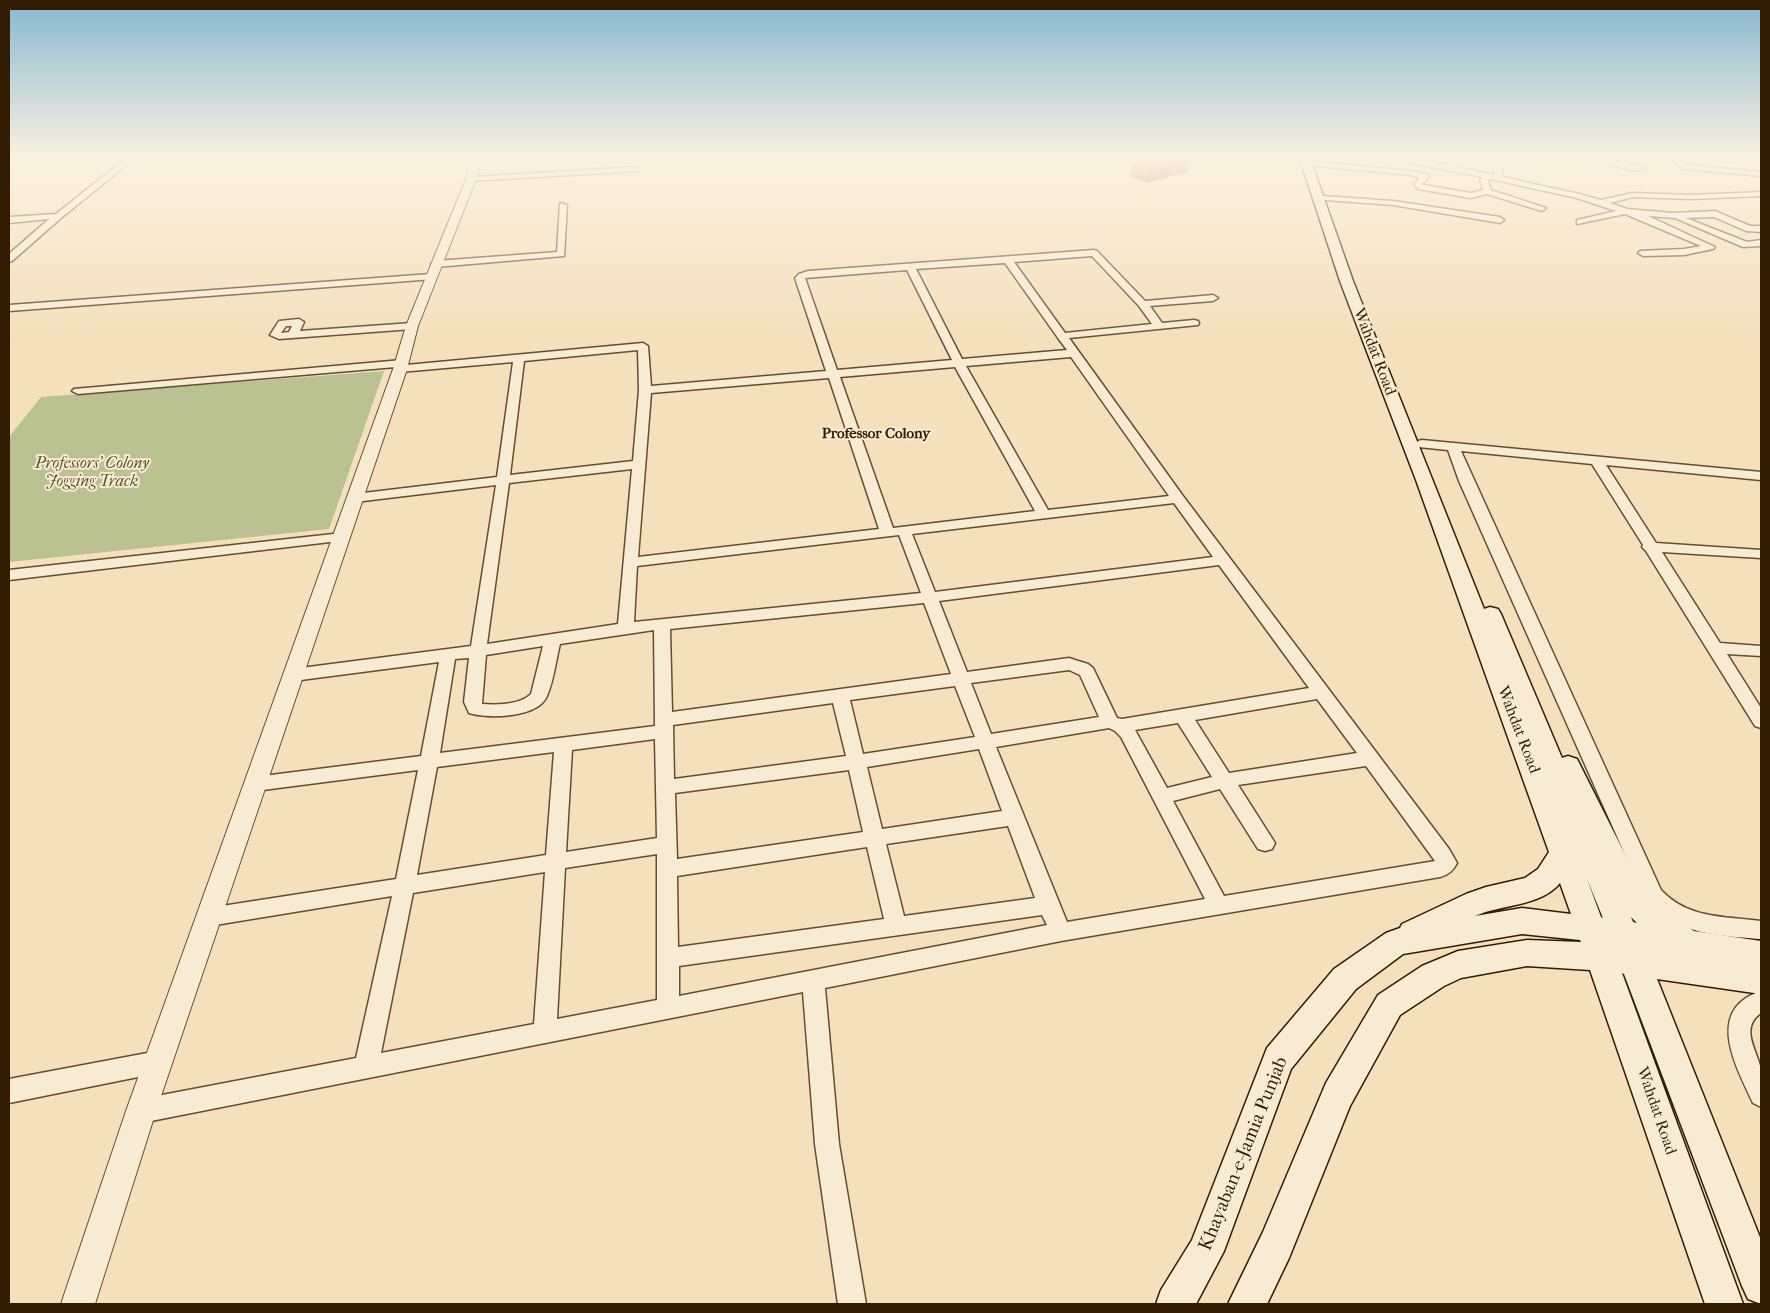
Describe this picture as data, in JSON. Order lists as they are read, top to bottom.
{
  "streets": {
    "main road": ["Wahdat Road", "Khayaban-e-Jamia Punjab"]
  },
  "crossings": [
    ["Wahdat Road", "Khayaban-e-Jamia Punjab"]
  ],
  "districts": ["Professor Colony"],
  "parks": ["Professors' Colony Jogging Track"]
}
